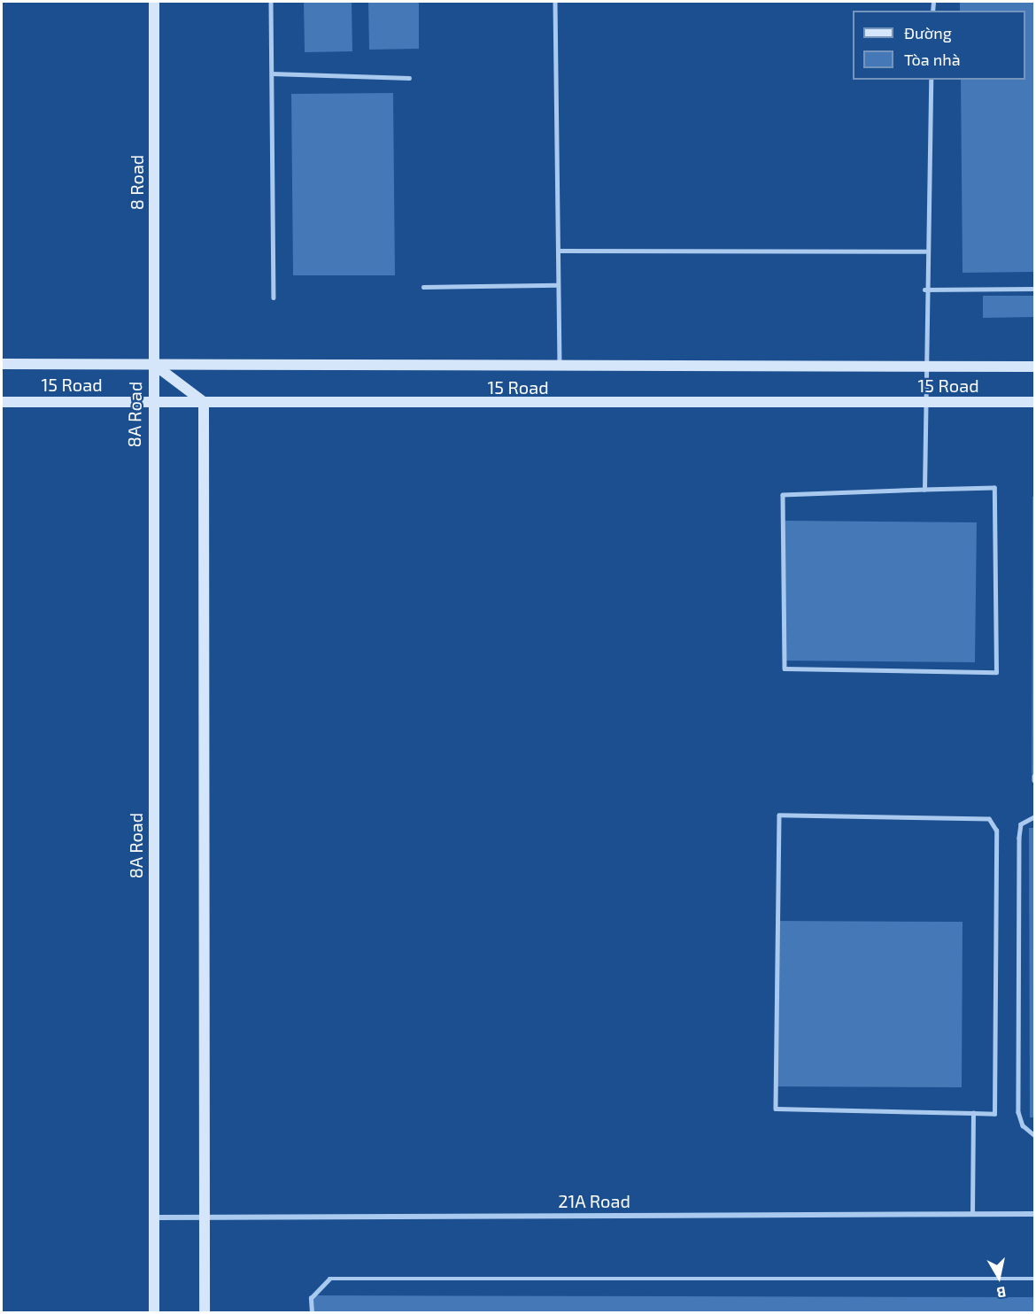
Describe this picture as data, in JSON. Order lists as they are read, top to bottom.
{
  "streets": {
    "street": [
      "8 Road",
      "15 Road",
      "8A Road",
      "21A Road"
    ]
  },
  "crossings": [
    ["8 Road", "15 Road"],
    ["8 Road", "8A Road"],
    ["15 Road", "8A Road"],
    ["8A Road", "21A Road"]
  ],
  "legend": ["Đường", "Tòa nhà"],
  "north": "bottom"
}
